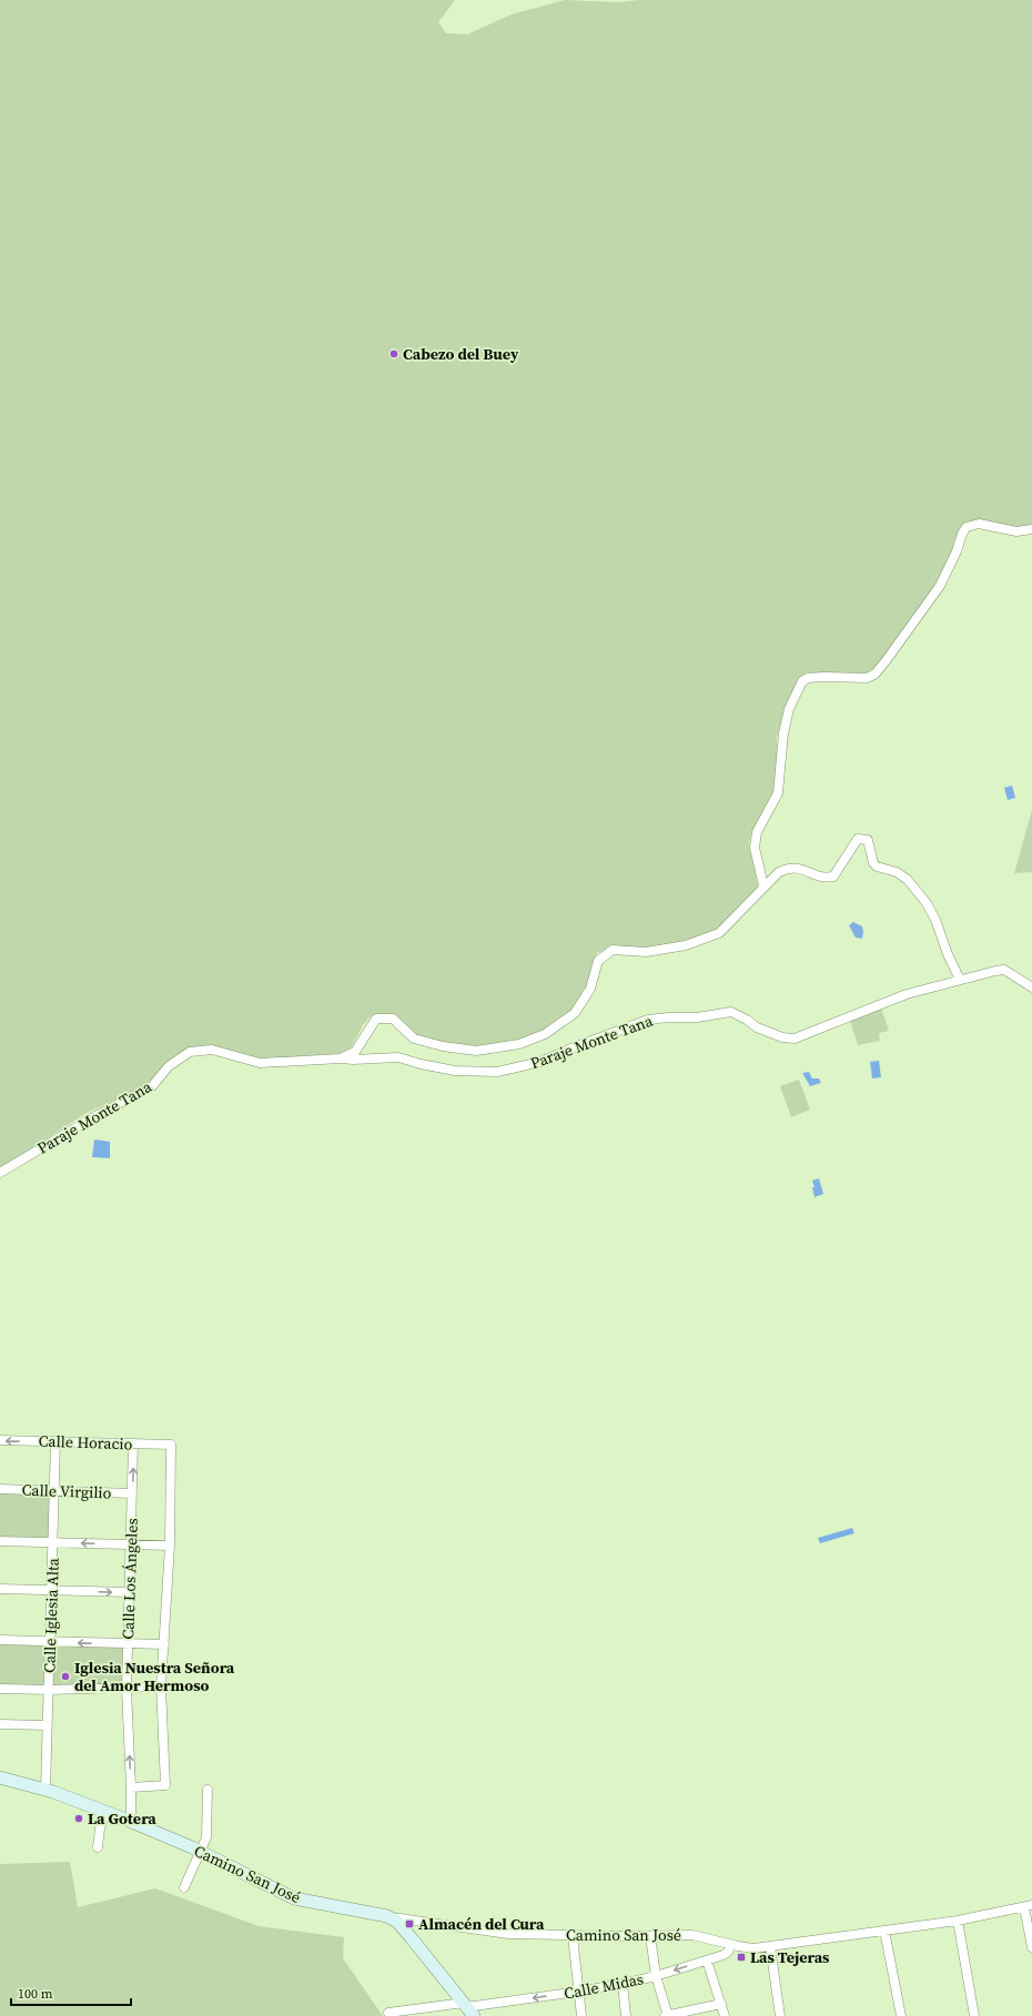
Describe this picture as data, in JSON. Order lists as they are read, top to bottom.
{
  "streets": {
    "main road": ["Camino San José"],
    "street": [
      "Paraje Monte Tana",
      "Calle Horacio",
      "Calle Virgilio",
      "Calle Los Ángeles",
      "Calle Iglesia Alta",
      "Calle Midas"
    ]
  },
  "crossings": [
    ["Calle Horacio", "Calle Los Ángeles"],
    ["Calle Horacio", "Calle Iglesia Alta"],
    ["Calle Virgilio", "Calle Los Ángeles"],
    ["Calle Virgilio", "Calle Iglesia Alta"],
    ["Calle Los Ángeles", "Camino San José"],
    ["Calle Iglesia Alta", "Camino San José"],
    ["Camino San José", "Calle Midas"]
  ],
  "one_way": ["Calle Los Ángeles"],
  "places": {
    "other": ["Cabezo del Buey", "Iglesia Nuestra Señora del Amor Hermoso", "La Gotera"],
    "transit": ["Almacén del Cura", "Las Tejeras"]
  },
  "scale_bar": "100 m"
}
